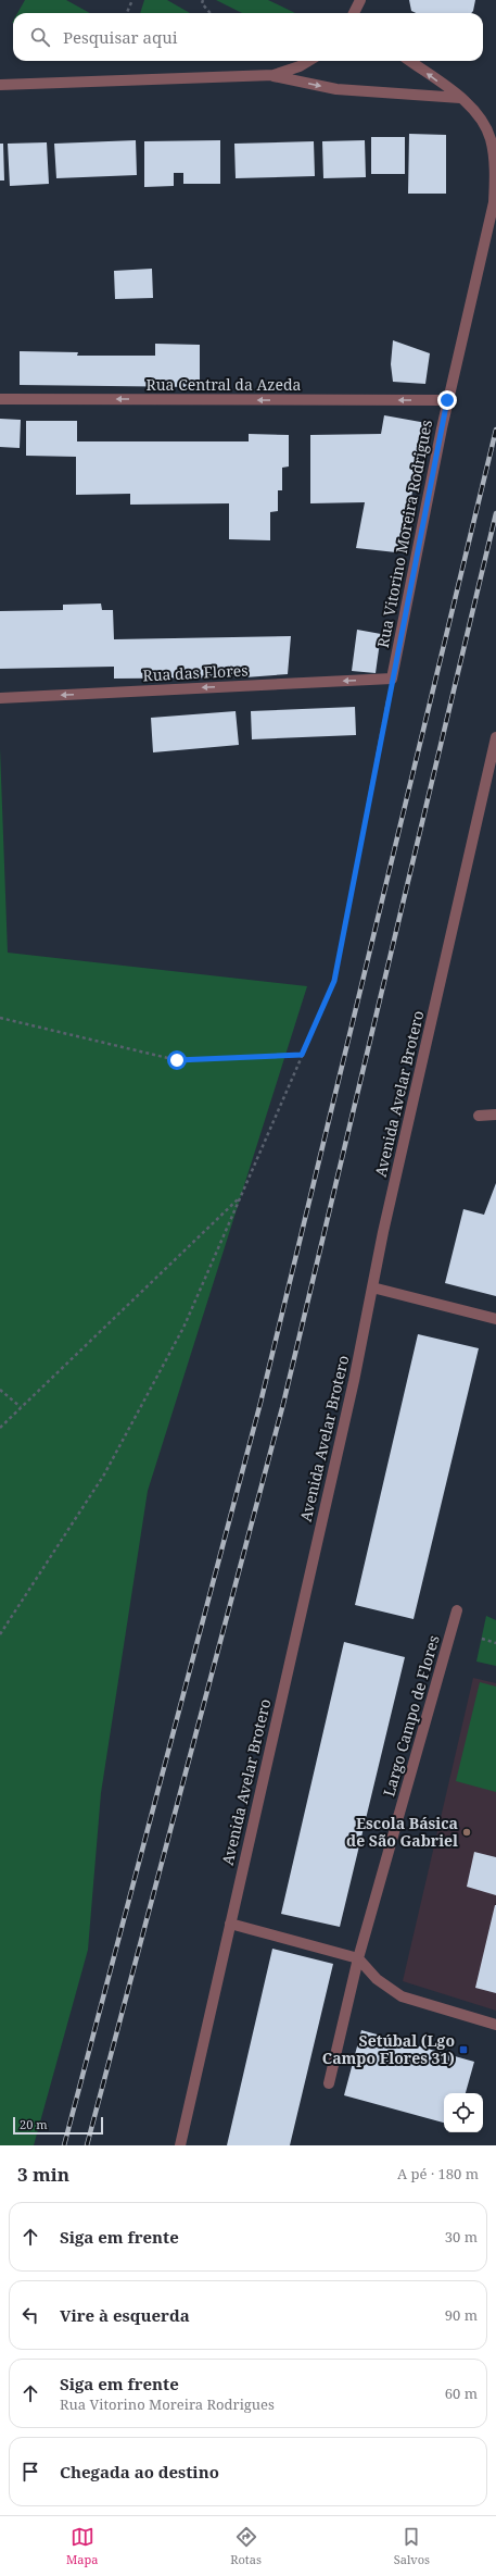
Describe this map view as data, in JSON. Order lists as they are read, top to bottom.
{
  "streets": {
    "street": [
      "Rua Central da Azeda",
      "Rua Vitorino Moreira Rodrigues",
      "Rua das Flores",
      "Avenida Avelar Brotero",
      "Largo Campo de Flores"
    ]
  },
  "crossings": [
    ["Rua Central da Azeda", "Rua Vitorino Moreira Rodrigues"],
    ["Rua Vitorino Moreira Rodrigues", "Rua das Flores"]
  ],
  "one_way": ["Rua Central da Azeda", "Rua das Flores"],
  "places": {
    "other": ["Escola Básica de São Gabriel"],
    "transit": ["Setúbal (Lgo Campo Flores 31)"]
  },
  "scale_bar": "20 m",
  "page": {
    "search": "Pesquisar aqui",
    "scale": "20 m",
    "heading": ["3 min", "A pé · 180 m"],
    "list": [
      ["Siga em frente", "30 m"],
      ["Vire à esquerda", "90 m"],
      ["Siga em frente", "Rua Vitorino Moreira Rodrigues", "60 m"],
      "Chegada ao destino"
    ],
    "nav": ["Mapa", "Rotas", "Salvos"]
  }
}
